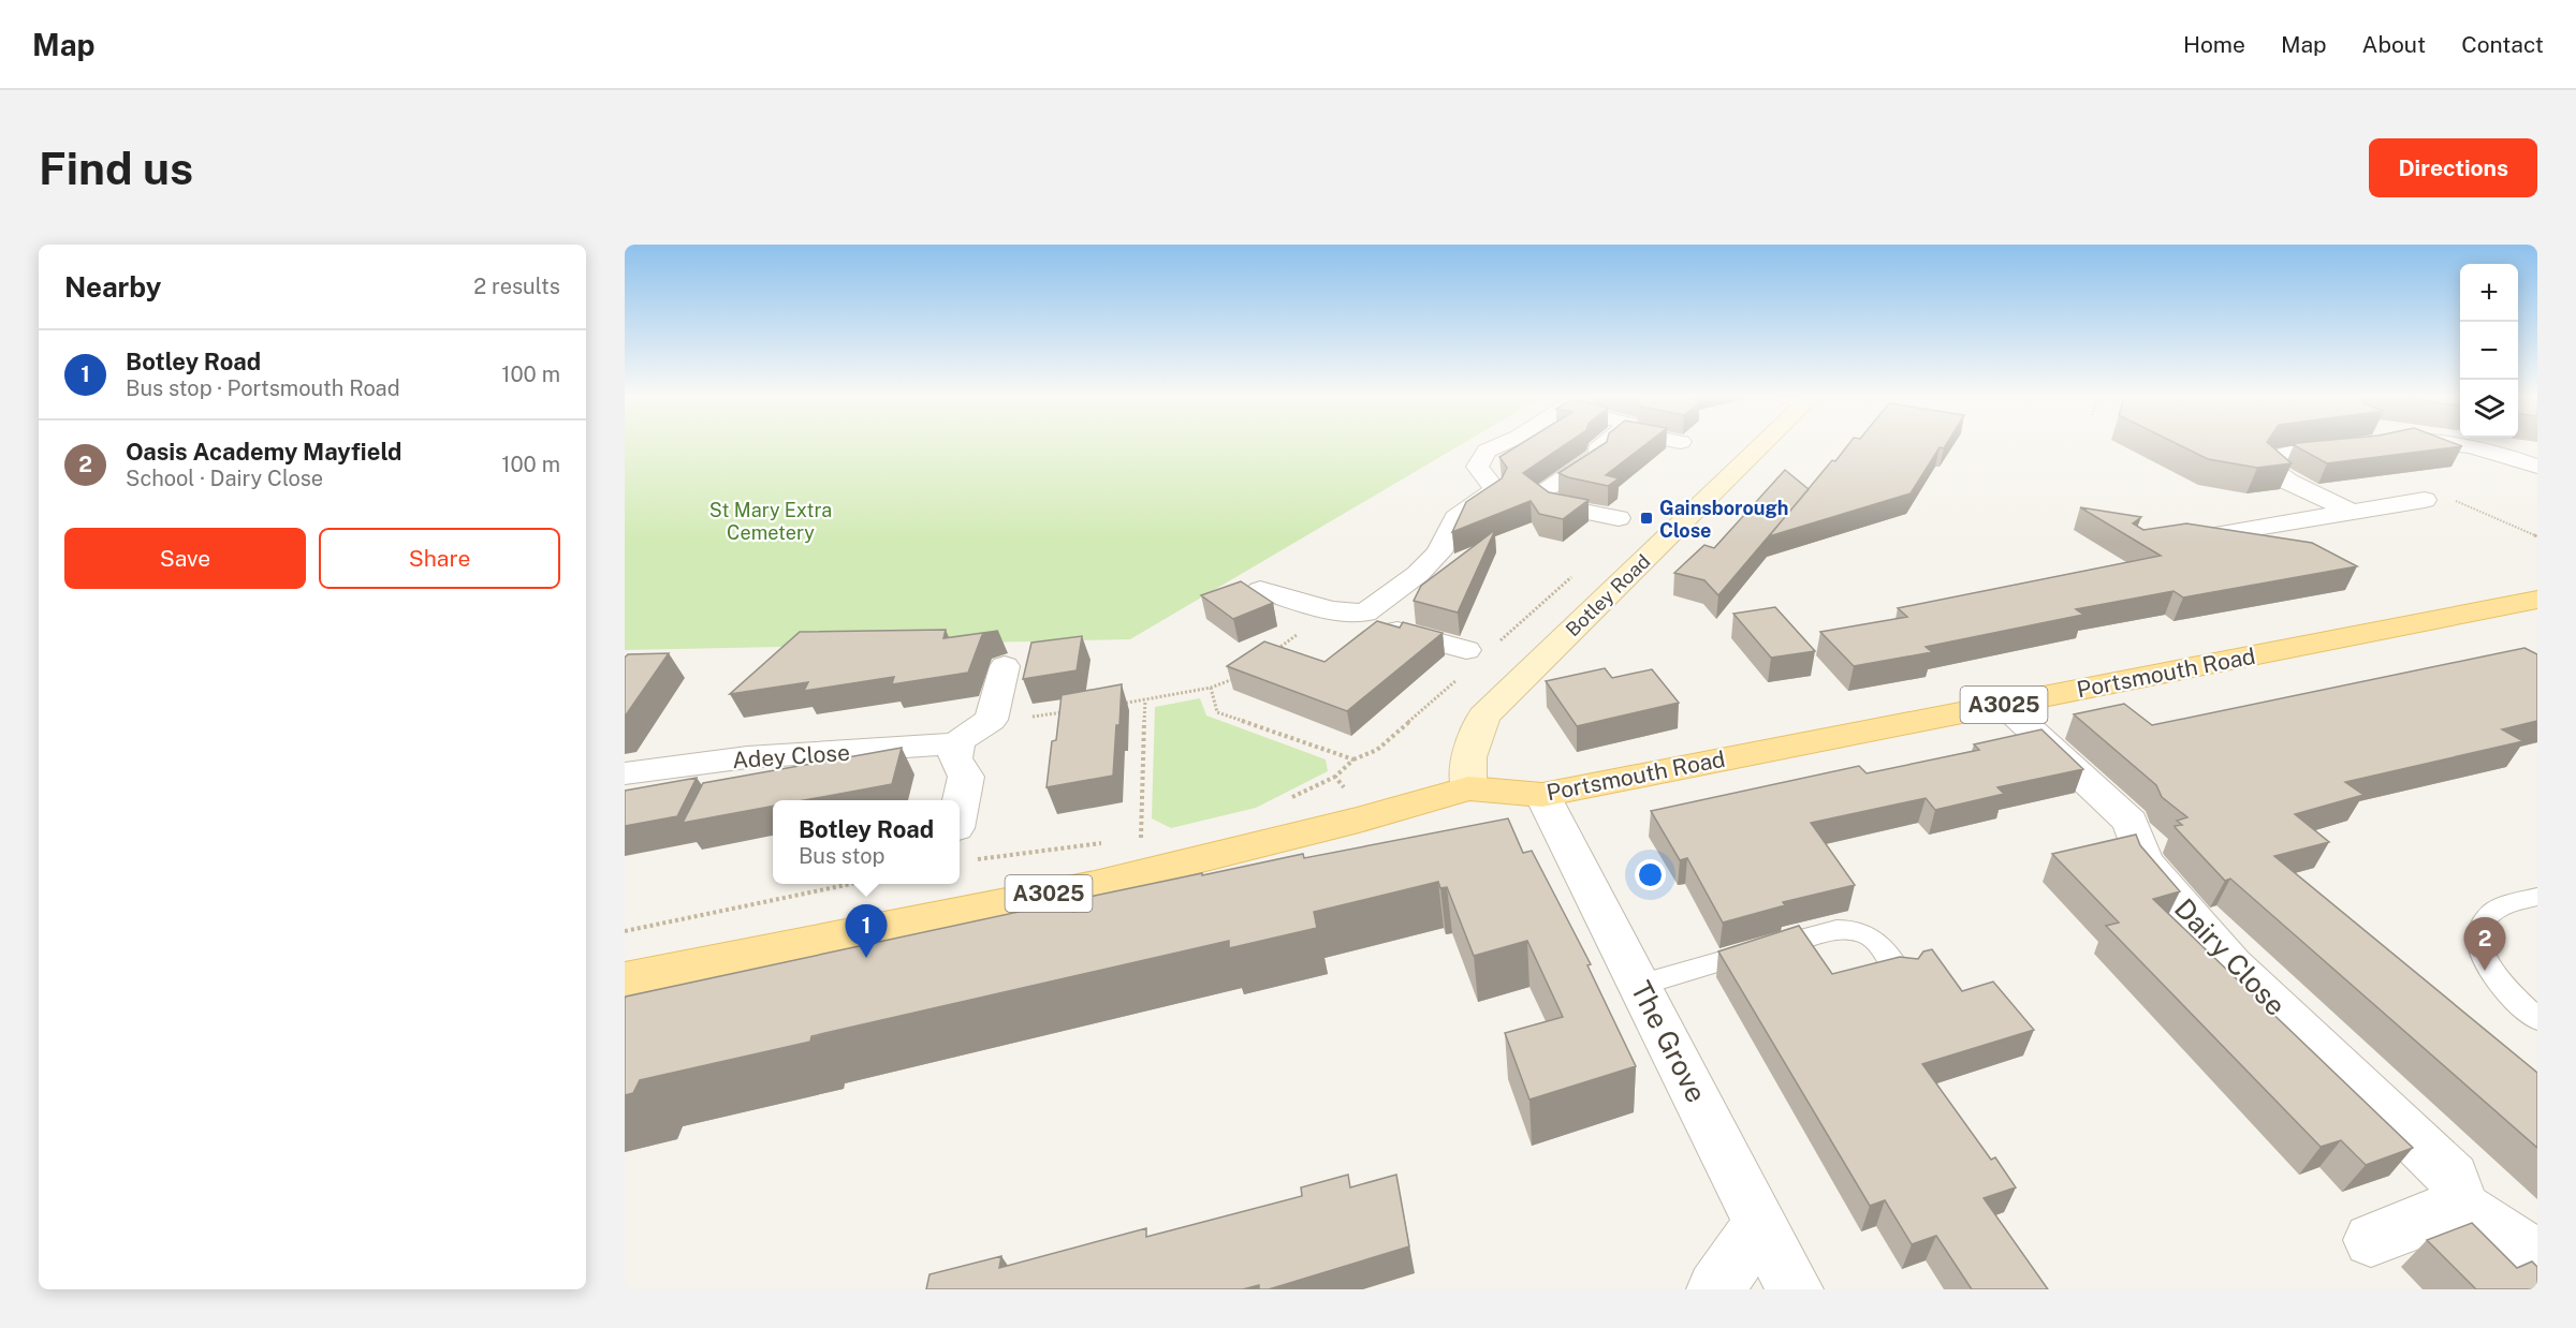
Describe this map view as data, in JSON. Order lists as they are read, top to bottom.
{
  "streets": {
    "main road": ["Botley Road", "Portsmouth Road", "A3025"],
    "street": ["Adey Close", "Dairy Close", "The Grove"]
  },
  "crossings": [
    ["Botley Road", "Portsmouth Road"],
    ["Portsmouth Road", "Dairy Close"],
    ["Portsmouth Road", "The Grove"]
  ],
  "parks": ["St Mary Extra Cemetery"],
  "places": {
    "transit": ["Gainsborough Close"]
  },
  "page": {
    "header": "Map",
    "nav": [
      "Home",
      "Map",
      "About",
      "Contact"
    ],
    "buttons": [
      "Directions",
      ["Save", "Share"]
    ],
    "title": "Find us",
    "heading": ["Nearby", "2 results"],
    "map_buttons": ["+", "−"],
    "list": [
      {
        "mark": "1",
        "name": "Botley Road",
        "note": "Bus stop · Portsmouth Road",
        "value": "100 m"
      },
      {
        "mark": "2",
        "name": "Oasis Academy Mayfield",
        "note": "School · Dairy Close",
        "value": "100 m"
      }
    ],
    "popup": ["Botley Road", "Bus stop"],
    "pins": ["1", "2"]
  }
}
